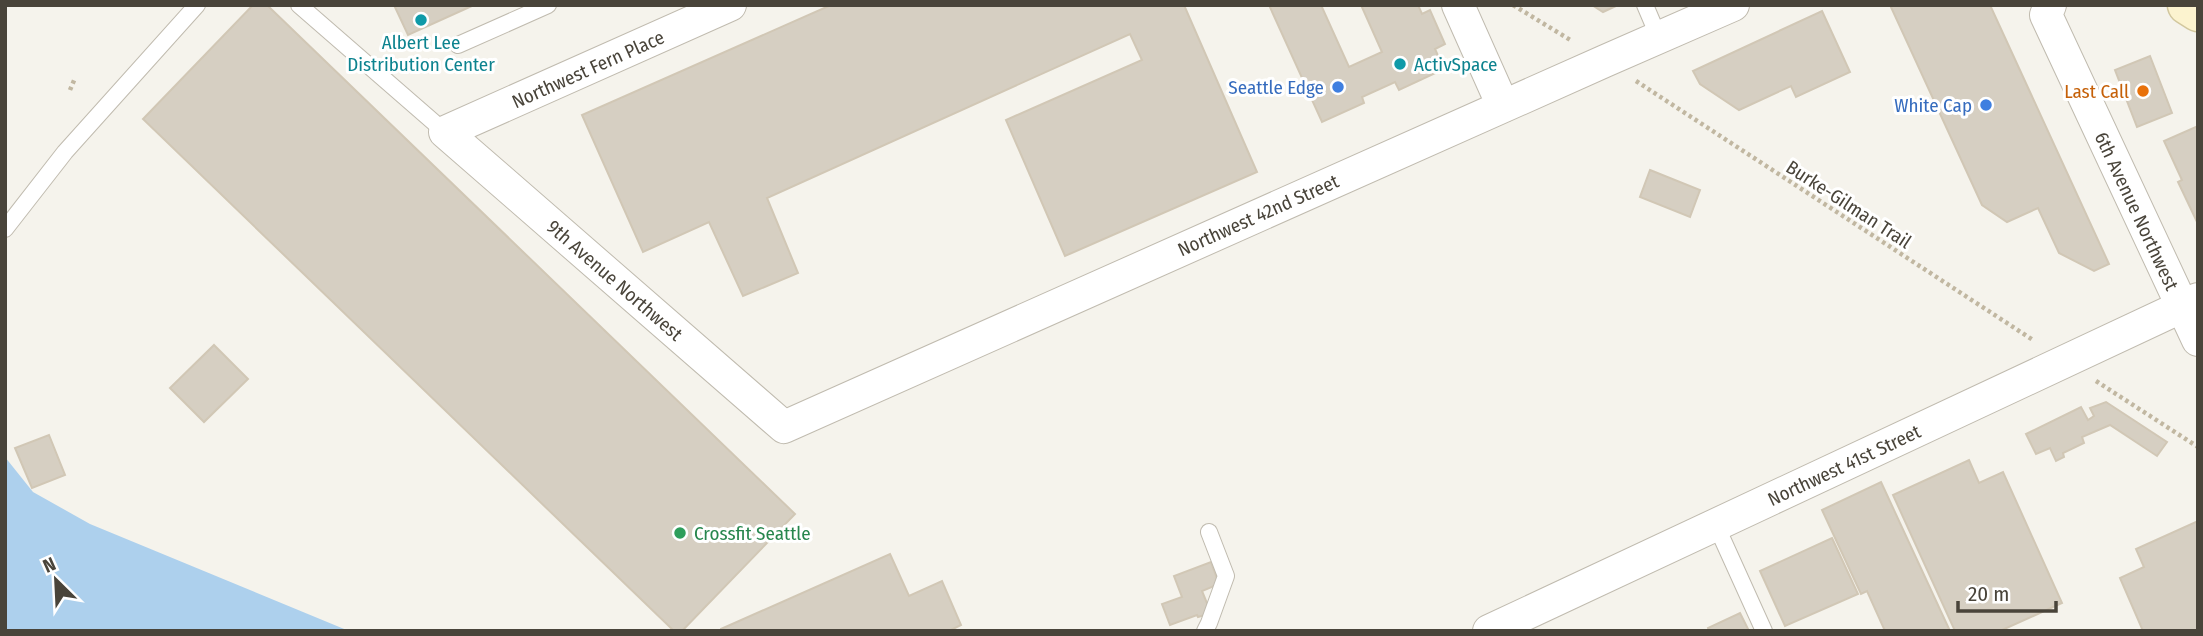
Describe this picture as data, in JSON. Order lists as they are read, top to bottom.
{
  "streets": {
    "street": [
      "Northwest Fern Place",
      "6th Avenue Northwest",
      "Northwest 42nd Street",
      "9th Avenue Northwest",
      "Northwest 41st Street"
    ],
    "path": ["Burke-Gilman Trail"]
  },
  "crossings": [
    ["Northwest Fern Place", "9th Avenue Northwest"],
    ["6th Avenue Northwest", "Northwest 41st Street"],
    ["Northwest 42nd Street", "9th Avenue Northwest"]
  ],
  "places": [
    "Albert Lee Distribution Center",
    "ActivSpace",
    "Seattle Edge",
    "Last Call",
    "White Cap",
    "Crossfit Seattle"
  ],
  "scale_bar": "20 m",
  "north": "top left"
}
